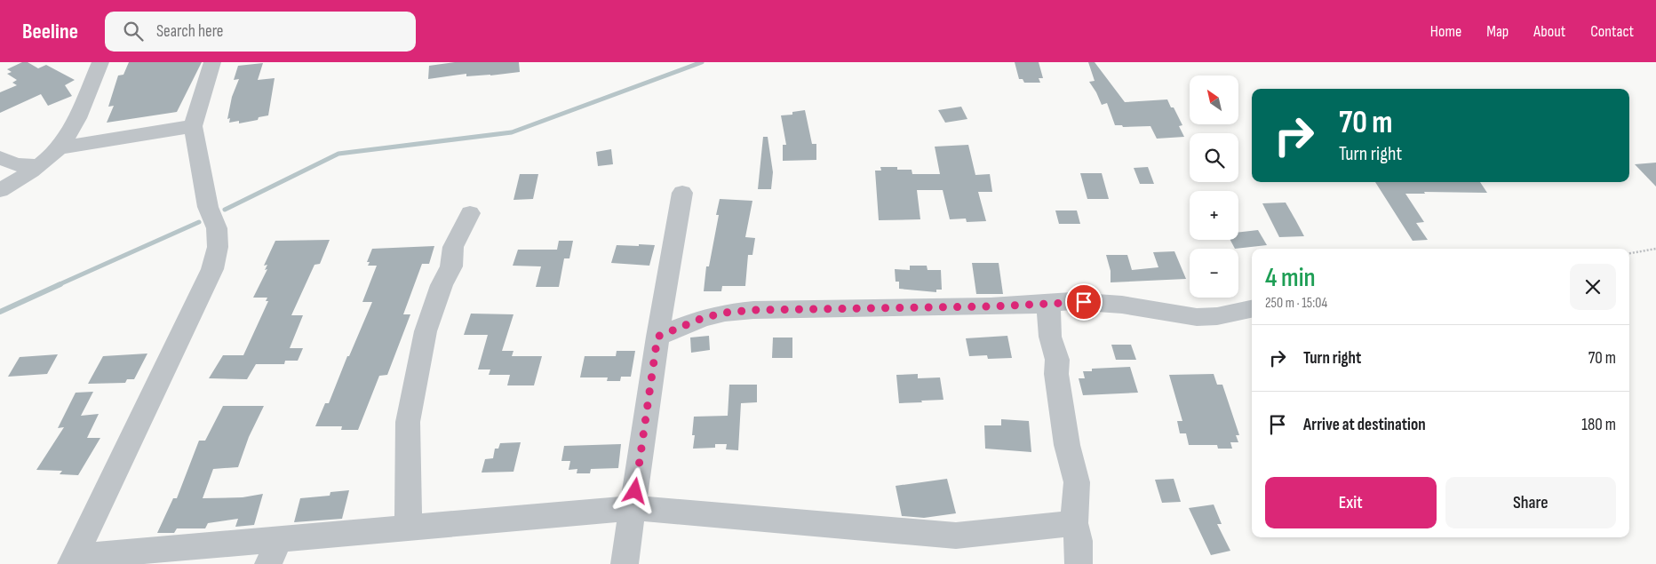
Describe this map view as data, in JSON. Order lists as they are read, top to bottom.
{
  "north": "top left",
  "page": {
    "header": "Beeline",
    "search": "Search here",
    "nav": [
      "Home",
      "Map",
      "About",
      "Contact"
    ],
    "map_buttons": ["+", "−"],
    "turn": ["70 m", "Turn right"],
    "heading": ["4 min", "250 m · 15:04"],
    "list": [
      {
        "name": "Turn right",
        "value": "70 m"
      },
      {
        "name": "Arrive at destination",
        "value": "180 m"
      }
    ],
    "buttons": ["Exit", "Share"]
  }
}
